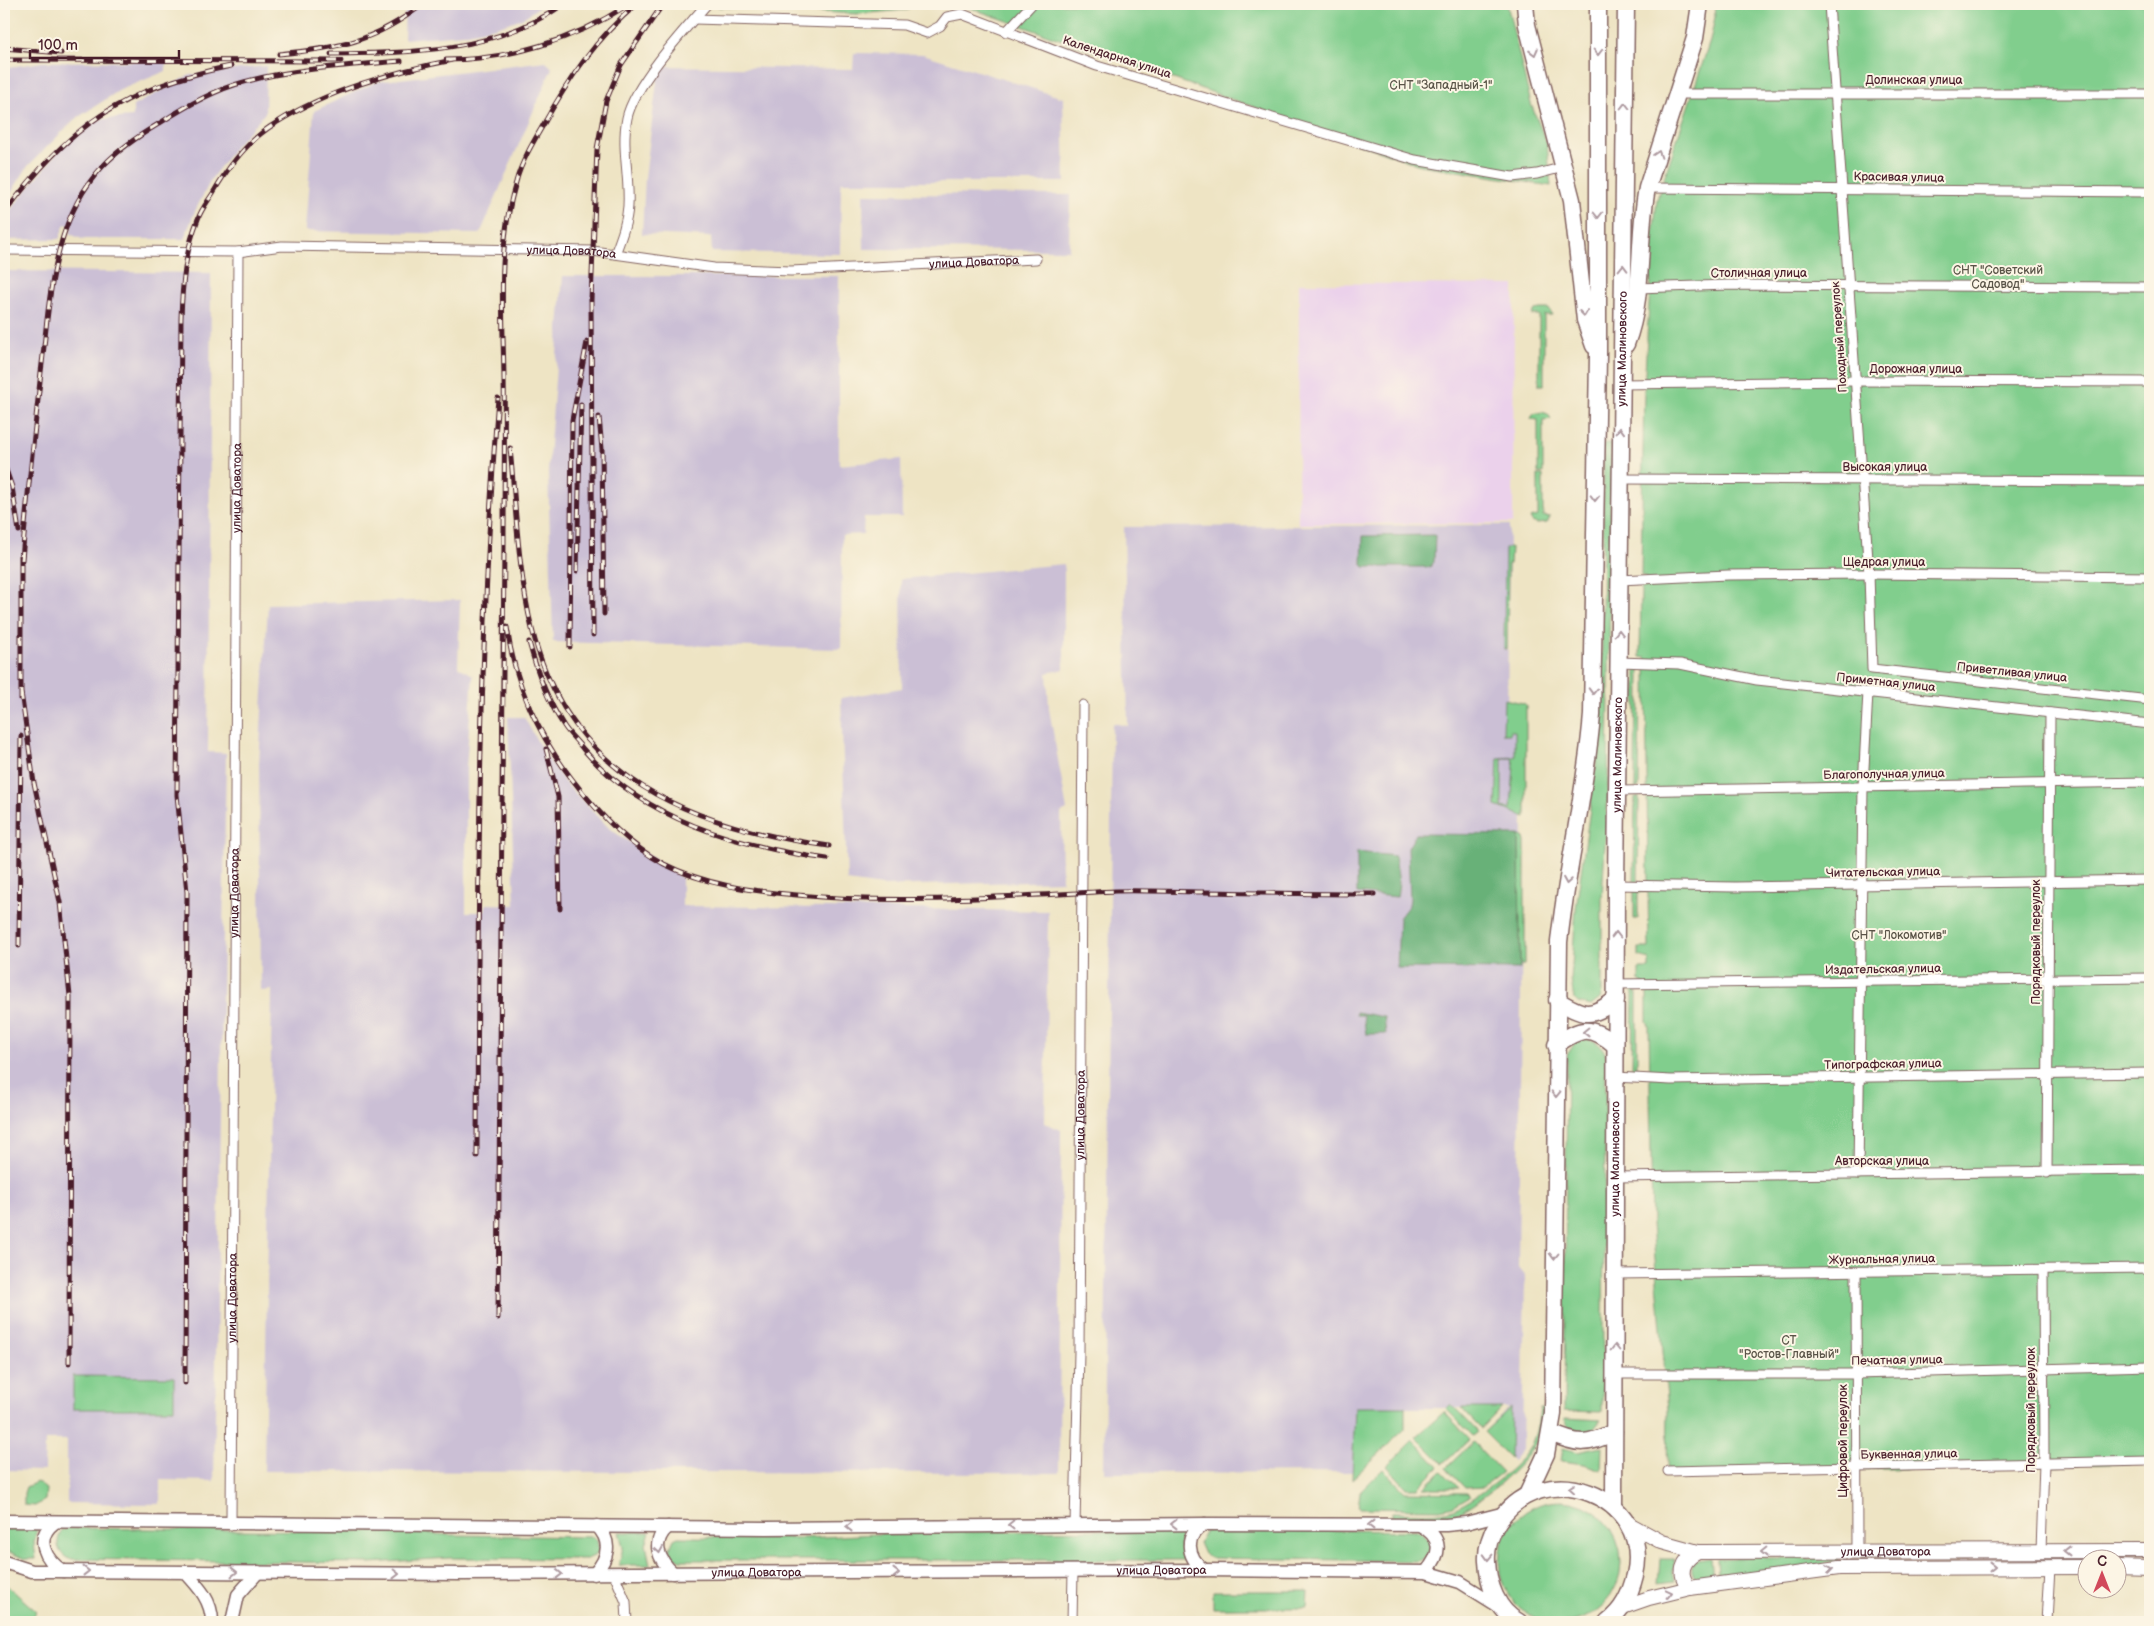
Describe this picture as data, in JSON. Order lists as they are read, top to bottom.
{
  "streets": {
    "highway": ["улица Малиновского"],
    "main road": ["улица Доватора"],
    "street": [
      "Календарная улица",
      "Долинская улица",
      "Красивая улица",
      "Столичная улица",
      "Походный переулок",
      "Дорожная улица",
      "Высокая улица",
      "Щедрая улица",
      "Приветливая улица",
      "Приметная улица",
      "Благополучная улица",
      "Читательская улица",
      "Порядковый переулок",
      "Издательская улица",
      "Типографская улица",
      "Авторская улица",
      "Журнальная улица",
      "Печатная улица",
      "Цифровой переулок",
      "Буквенная улица"
    ]
  },
  "crossings": [
    ["Долинская улица", "Походный переулок"],
    ["Красивая улица", "Походный переулок"],
    ["улица Доватора", "Порядковый переулок"],
    ["улица Доватора", "Цифровой переулок"],
    ["Столичная улица", "Походный переулок"],
    ["Походный переулок", "Дорожная улица"],
    ["Походный переулок", "Высокая улица"],
    ["Походный переулок", "Щедрая улица"],
    ["Походный переулок", "Приветливая улица"],
    ["улица Малиновского", "Дорожная улица"],
    ["улица Малиновского", "Высокая улица"],
    ["улица Малиновского", "Щедрая улица"],
    ["улица Малиновского", "Приметная улица"],
    ["улица Малиновского", "Благополучная улица"],
    ["улица Малиновского", "Читательская улица"],
    ["улица Малиновского", "Издательская улица"],
    ["улица Малиновского", "Типографская улица"],
    ["улица Малиновского", "Авторская улица"],
    ["улица Малиновского", "Журнальная улица"],
    ["улица Малиновского", "Печатная улица"],
    ["Приметная улица", "Порядковый переулок"],
    ["Благополучная улица", "Порядковый переулок"],
    ["Читательская улица", "Порядковый переулок"],
    ["Порядковый переулок", "Издательская улица"],
    ["Порядковый переулок", "Типографская улица"],
    ["Порядковый переулок", "Авторская улица"],
    ["Порядковый переулок", "Журнальная улица"],
    ["Порядковый переулок", "Печатная улица"],
    ["Порядковый переулок", "Буквенная улица"],
    ["Журнальная улица", "Цифровой переулок"],
    ["Печатная улица", "Цифровой переулок"],
    ["Цифровой переулок", "Буквенная улица"]
  ],
  "parks": [
    "СНТ \"Западный-1\"",
    "СНТ \"Советский Садовод\"",
    "СНТ \"Локомотив\"",
    "СТ \"Ростов-Главный\""
  ],
  "scale_bar": "100 m",
  "north": "top"
}
